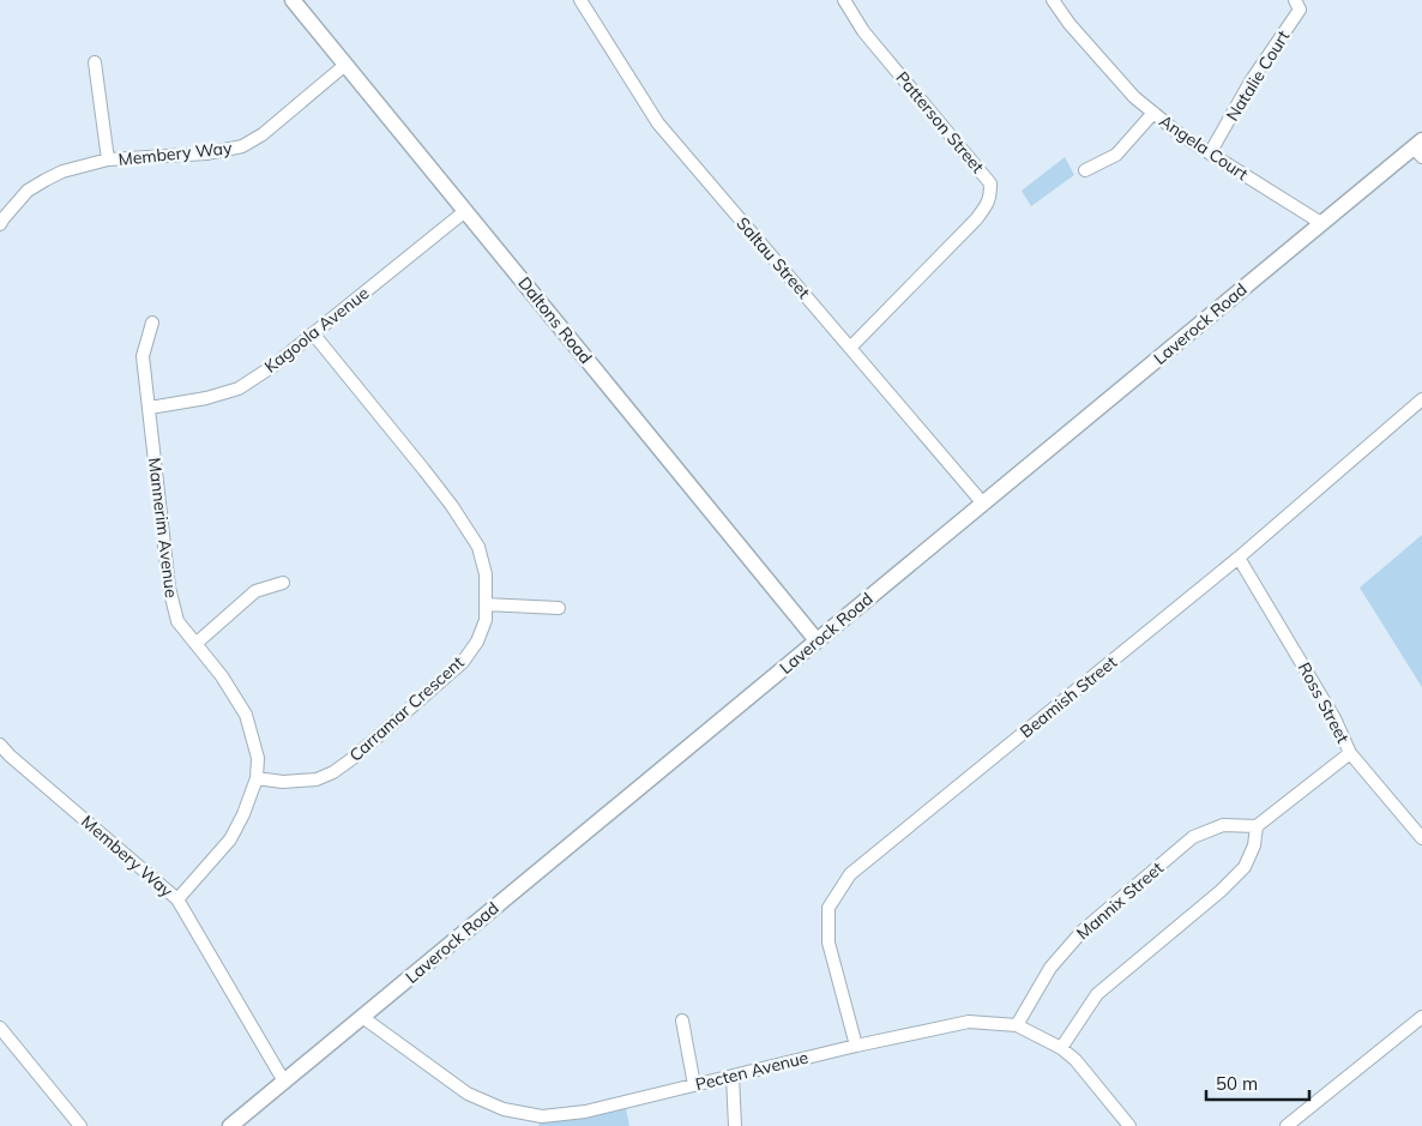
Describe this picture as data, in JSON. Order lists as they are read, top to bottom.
{
  "streets": {
    "street": [
      "Natalie Court",
      "Patterson Street",
      "Angela Court",
      "Membery Way",
      "Saltau Street",
      "Daltons Road",
      "Laverock Road",
      "Kagoola Avenue",
      "Mannerim Avenue",
      "Beamish Street",
      "Ross Street",
      "Carramar Crescent",
      "Mannix Street",
      "Pecten Avenue"
    ]
  },
  "crossings": [
    ["Natalie Court", "Angela Court"],
    ["Patterson Street", "Saltau Street"],
    ["Angela Court", "Laverock Road"],
    ["Membery Way", "Daltons Road"],
    ["Membery Way", "Laverock Road"],
    ["Membery Way", "Mannerim Avenue"],
    ["Saltau Street", "Laverock Road"],
    ["Daltons Road", "Laverock Road"],
    ["Daltons Road", "Kagoola Avenue"],
    ["Laverock Road", "Pecten Avenue"],
    ["Kagoola Avenue", "Mannerim Avenue"],
    ["Kagoola Avenue", "Carramar Crescent"],
    ["Mannerim Avenue", "Carramar Crescent"],
    ["Beamish Street", "Ross Street"],
    ["Beamish Street", "Pecten Avenue"],
    ["Mannix Street", "Pecten Avenue"]
  ],
  "scale_bar": "50 m"
}
